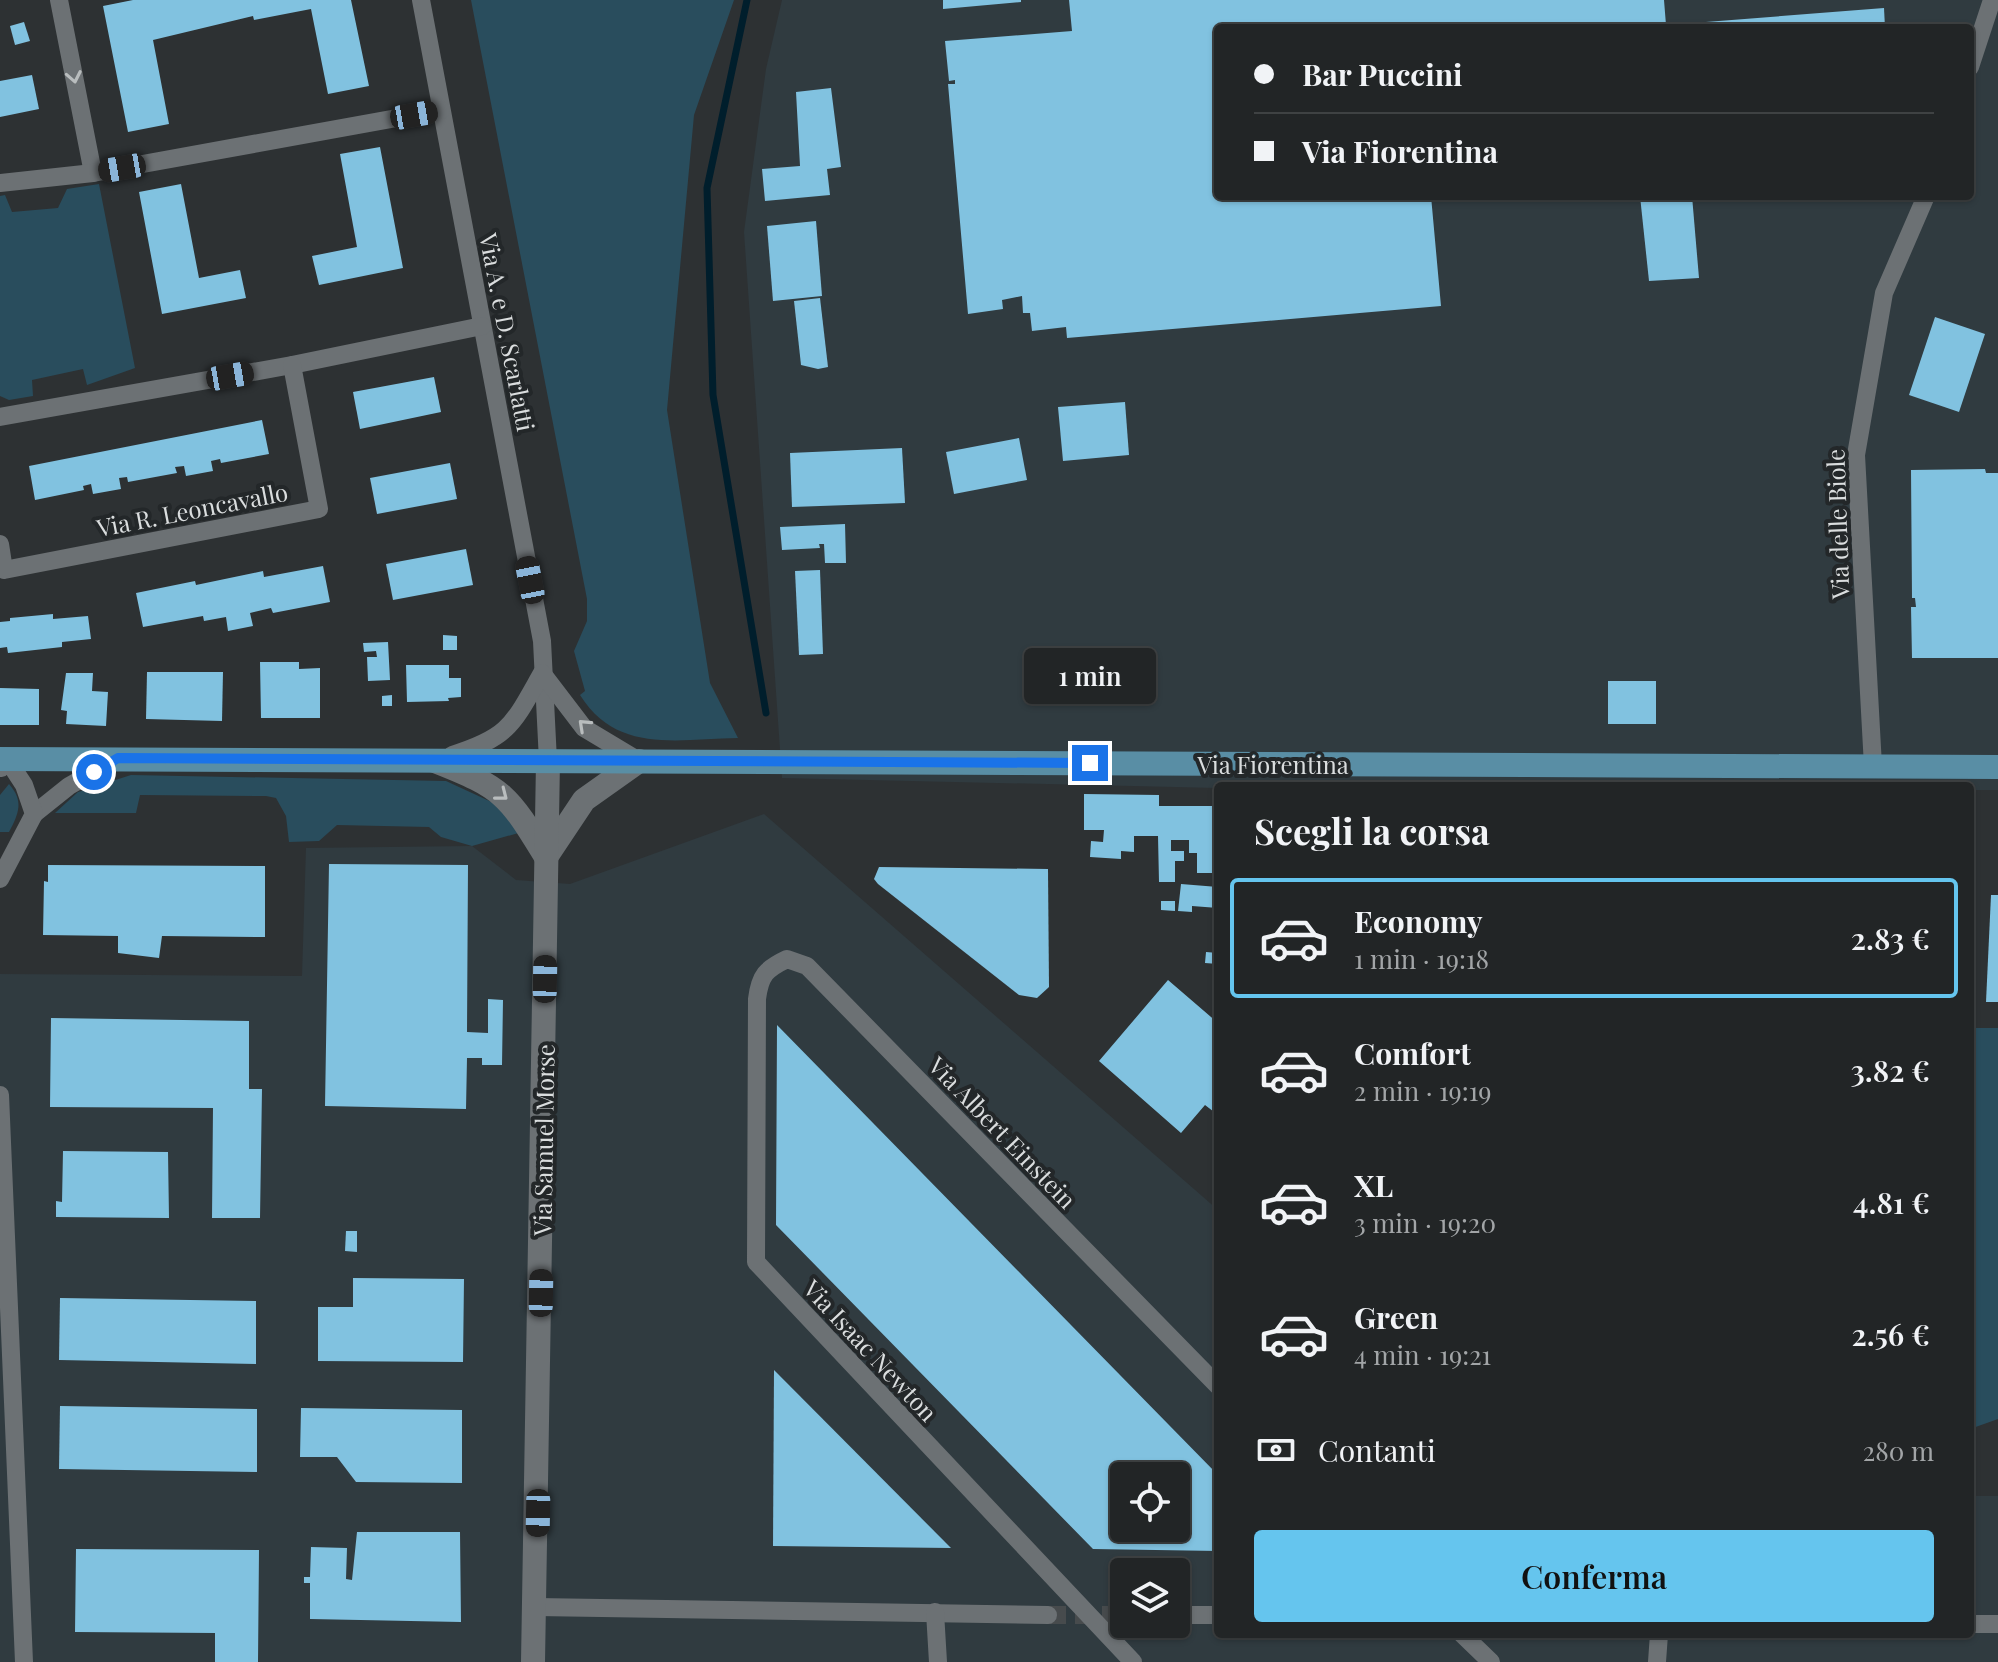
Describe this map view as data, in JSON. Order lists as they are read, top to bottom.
{
  "streets": {
    "main road": ["Via Fiorentina"],
    "street": [
      "Via A. e D. Scarlatti",
      "Via R. Leoncavallo",
      "Via delle Biole",
      "Via Albert Einstein",
      "Via Samuel Morse",
      "Via Isaac Newton"
    ]
  },
  "crossings": [
    ["Via A. e D. Scarlatti", "Via Fiorentina"],
    ["Via A. e D. Scarlatti", "Via Samuel Morse"],
    ["Via delle Biole", "Via Fiorentina"],
    ["Via Fiorentina", "Via Samuel Morse"],
    ["Via Albert Einstein", "Via Isaac Newton"]
  ],
  "page": {
    "banner": ["Bar Puccini", "Via Fiorentina"],
    "bubble": "1 min",
    "heading": "Scegli la corsa",
    "list": [
      {
        "name": "Economy",
        "note": "1 min · 19:18",
        "value": "2.83 €"
      },
      {
        "name": "Comfort",
        "note": "2 min · 19:19",
        "value": "3.82 €"
      },
      {
        "name": "XL",
        "note": "3 min · 19:20",
        "value": "4.81 €"
      },
      {
        "name": "Green",
        "note": "4 min · 19:21",
        "value": "2.56 €"
      }
    ],
    "pay": ["Contanti", "280 m"],
    "buttons": "Conferma"
  }
}
